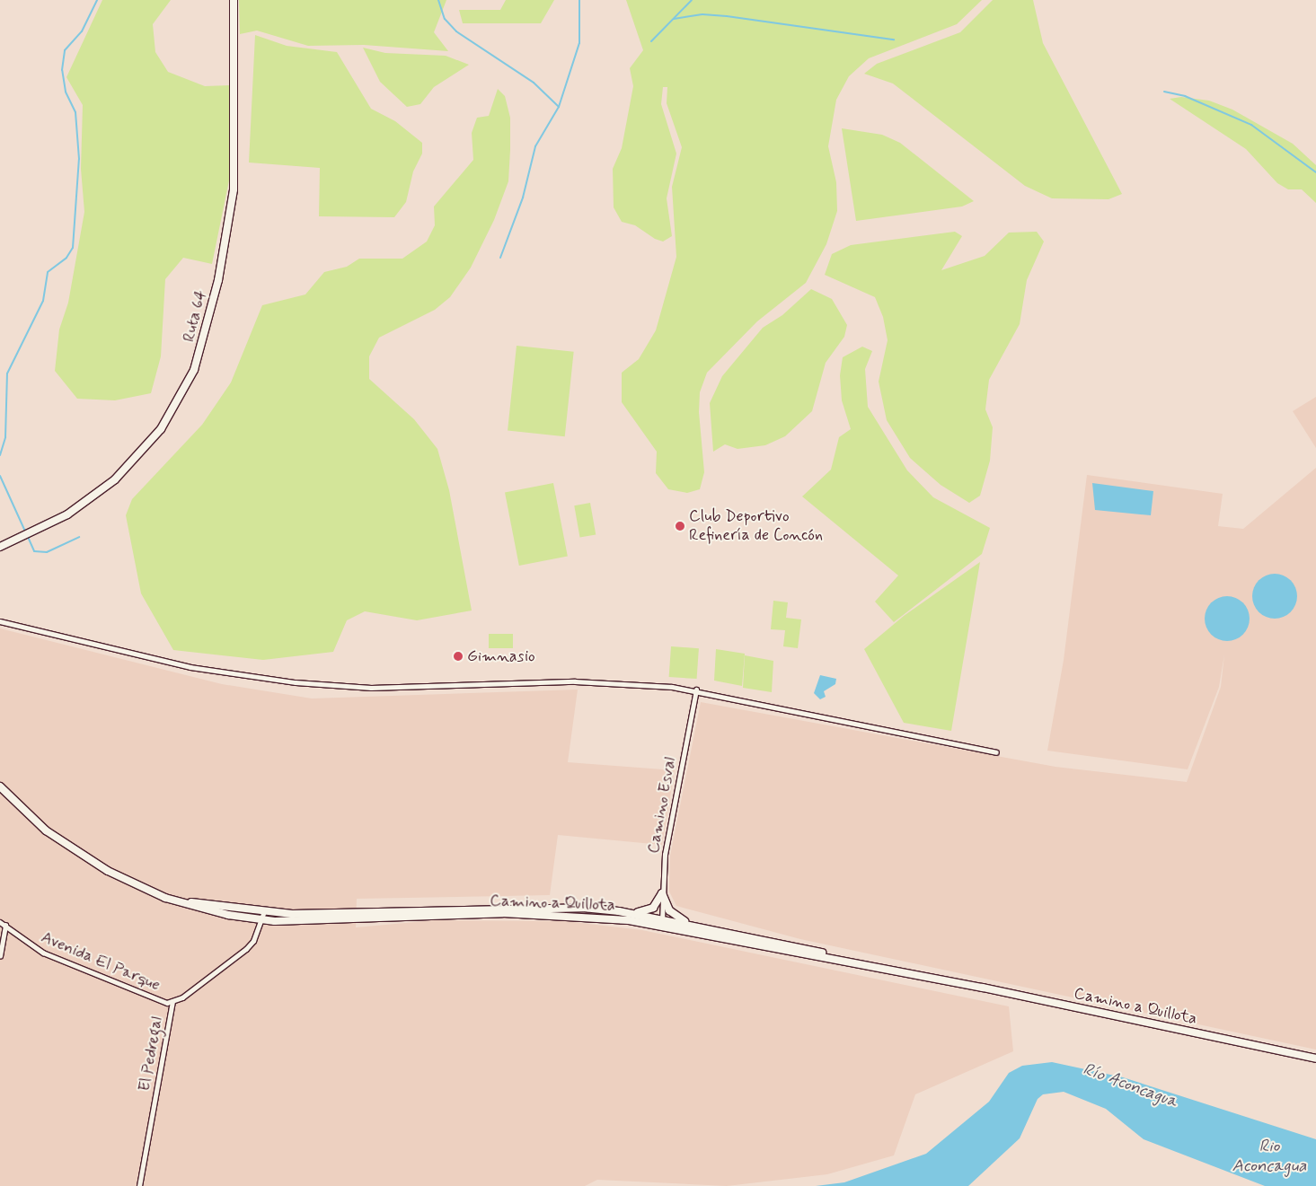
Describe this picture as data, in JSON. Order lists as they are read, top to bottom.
{
  "streets": {
    "main road": ["Ruta 64", "Camino a Quillota"],
    "street": ["Camino Esval", "Avenida El Parque", "El Pedregal"]
  },
  "crossings": [
    ["Camino Esval", "Camino a Quillota"],
    ["Camino a Quillota", "El Pedregal"],
    ["Avenida El Parque", "El Pedregal"]
  ],
  "water": ["Río Aconcagua", "Rio Aconcagua"],
  "places": ["Club Deportivo Refinería de Concón", "Gimnasio"]
}
